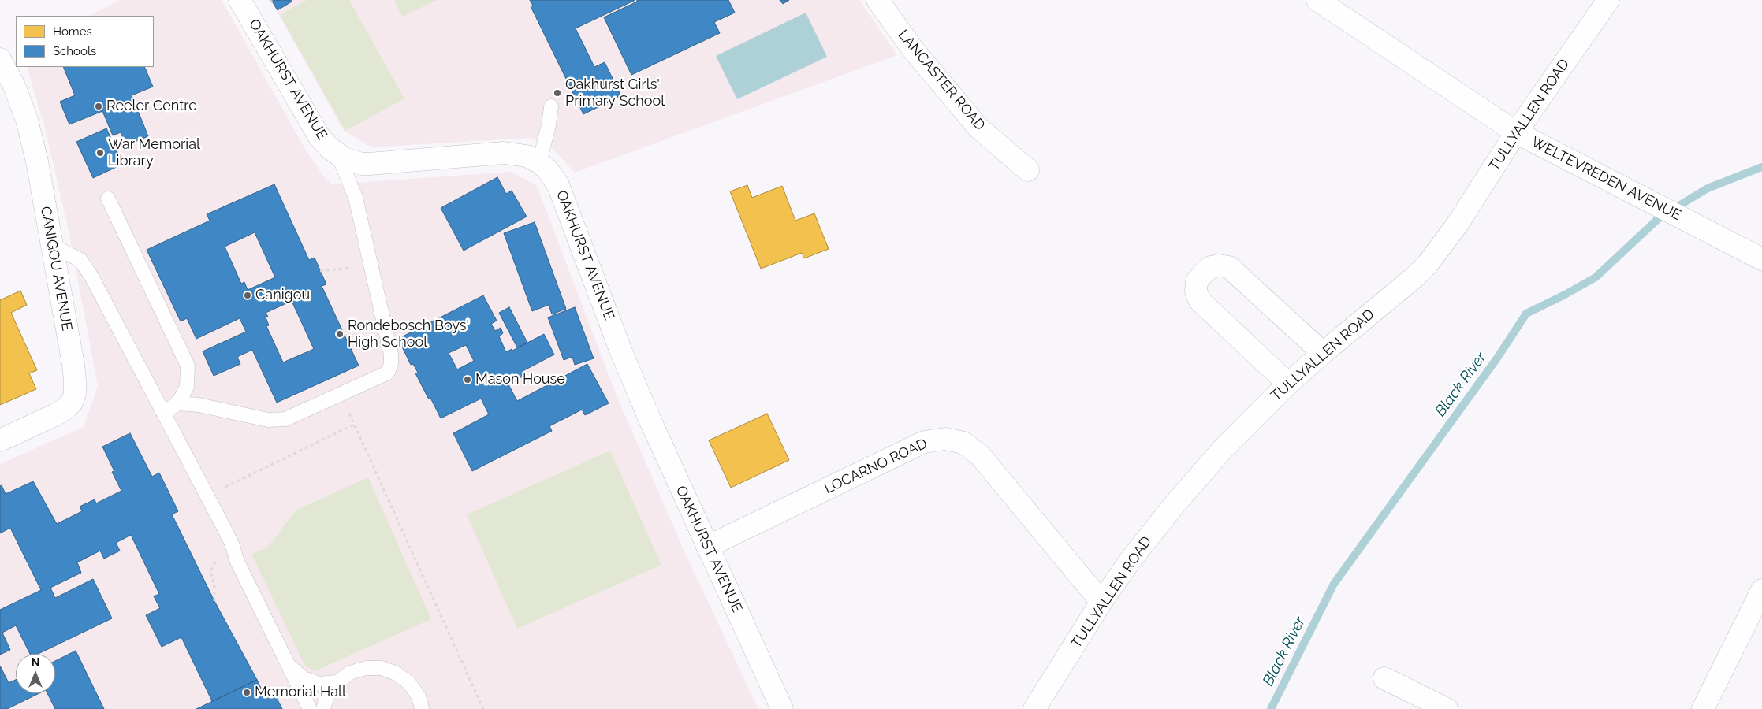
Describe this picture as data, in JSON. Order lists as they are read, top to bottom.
{
  "streets": {
    "street": [
      "OAKHURST AVENUE",
      "LANCASTER ROAD",
      "TULLYALLEN ROAD",
      "WELTEVREDEN AVENUE",
      "CANIGOU AVENUE",
      "LOCARNO ROAD"
    ]
  },
  "crossings": [
    ["OAKHURST AVENUE", "LOCARNO ROAD"],
    ["TULLYALLEN ROAD", "WELTEVREDEN AVENUE"],
    ["TULLYALLEN ROAD", "LOCARNO ROAD"]
  ],
  "water": ["Black River"],
  "places": [
    "Oakhurst Girls' Primary School",
    "Reeler Centre",
    "War Memorial Library",
    "Canigou",
    "Rondebosch Boys' High School",
    "Mason House",
    "Memorial Hall"
  ],
  "legend": ["Homes", "Schools"],
  "north": "top"
}
